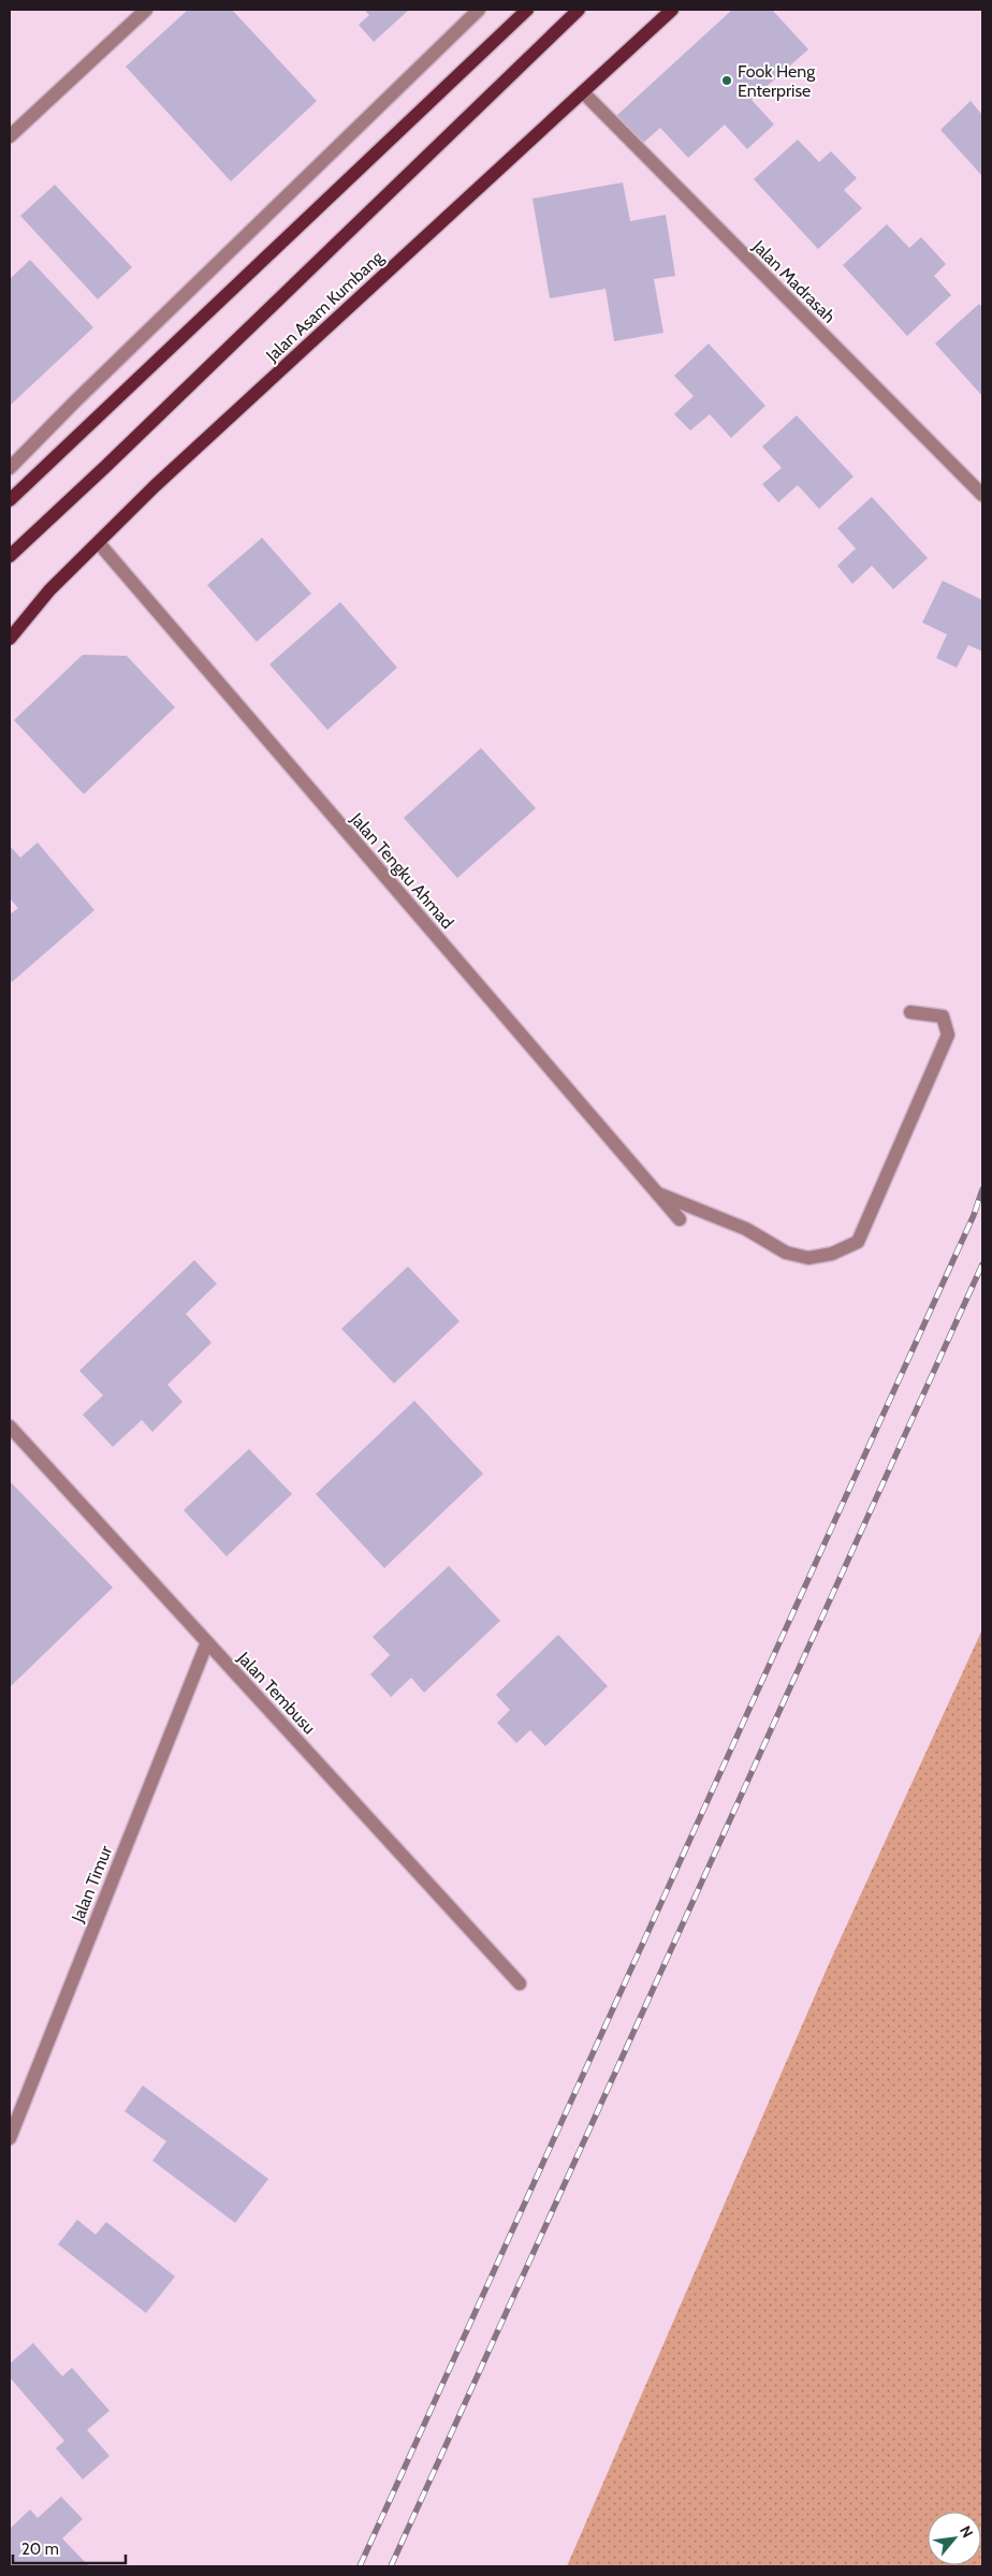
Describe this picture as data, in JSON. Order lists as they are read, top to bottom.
{
  "streets": {
    "main road": ["Jalan Asam Kumbang"],
    "street": [
      "Jalan Madrasah",
      "Jalan Tengku Ahmad",
      "Jalan Tembusu",
      "Jalan Timur"
    ]
  },
  "crossings": [
    ["Jalan Madrasah", "Jalan Asam Kumbang"],
    ["Jalan Asam Kumbang", "Jalan Tengku Ahmad"],
    ["Jalan Tembusu", "Jalan Timur"]
  ],
  "places": ["Fook Heng Enterprise"],
  "scale_bar": "20 m",
  "north": "top right"
}
